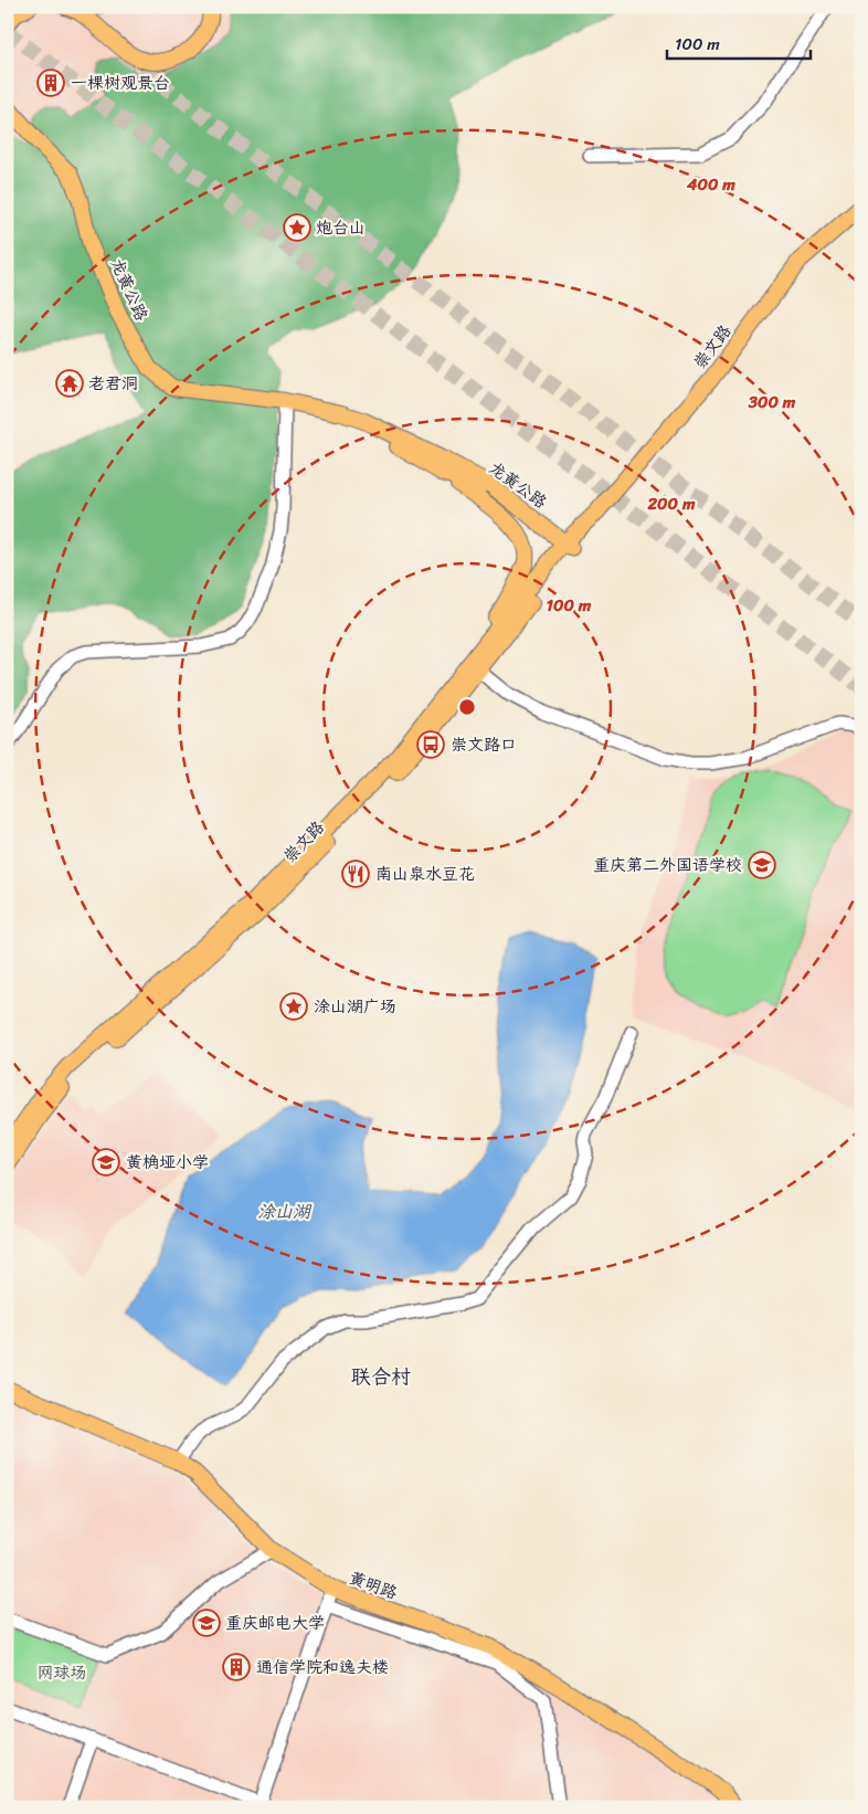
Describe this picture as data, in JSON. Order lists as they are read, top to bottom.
{
  "streets": {
    "main road": ["龙黄公路", "崇文路", "黄明路"]
  },
  "crossings": [
    ["龙黄公路", "崇文路"]
  ],
  "districts": ["联合村"],
  "water": ["涂山湖"],
  "parks": ["网球场"],
  "places": {
    "building": ["一棵树观景台", "通信学院和逸夫楼"],
    "place": ["炮台山", "涂山湖广场"],
    "temple": ["老君洞"],
    "bus stop": ["崇文路口"],
    "school or university": ["重庆第二外国语学校", "黄桷垭小学", "重庆邮电大学"],
    "restaurant": ["南山泉水豆花"]
  },
  "scale_bar": "100 m",
  "rings": [
    "400 m",
    "300 m",
    "200 m",
    "100 m"
  ]
}
